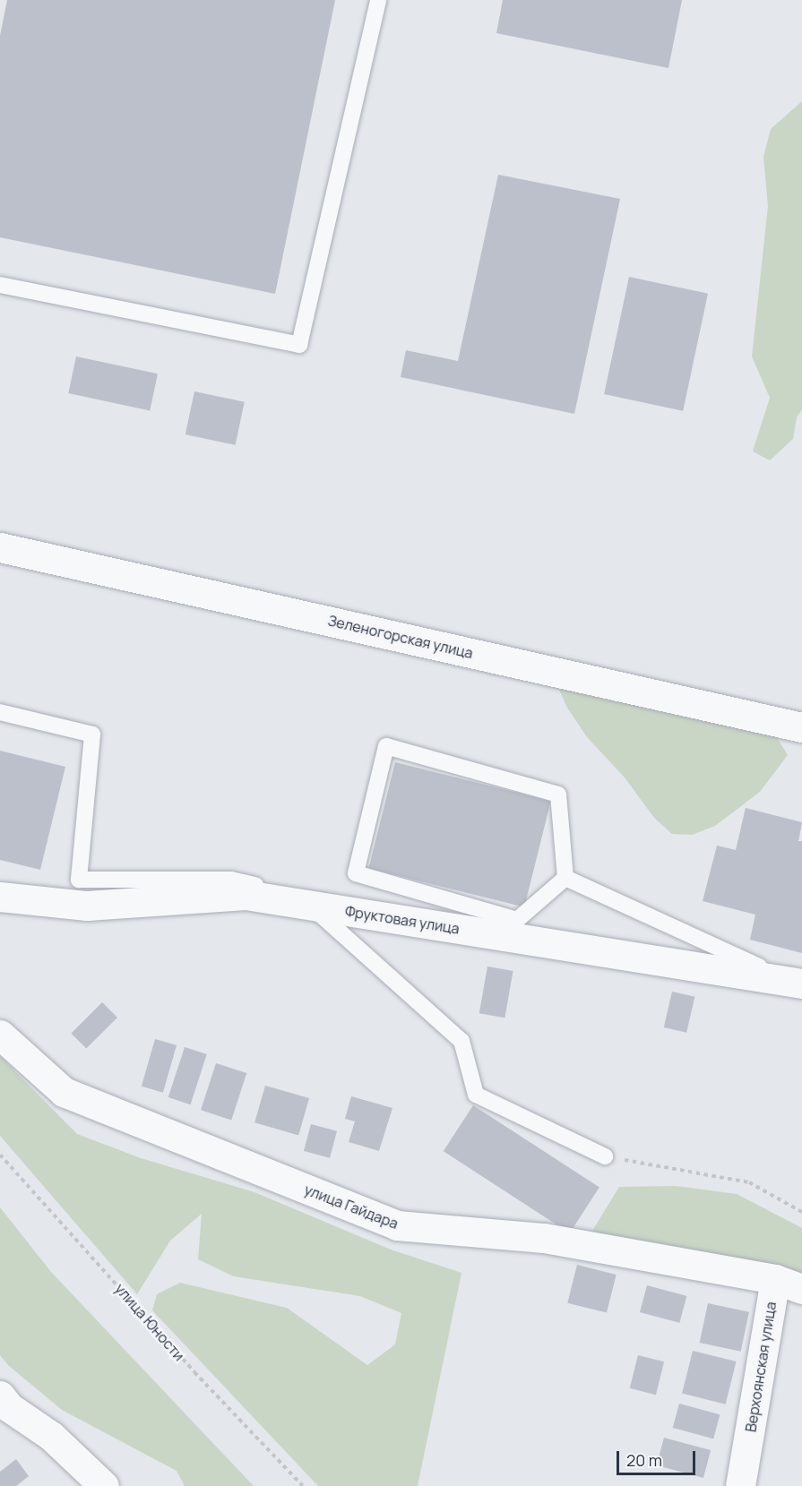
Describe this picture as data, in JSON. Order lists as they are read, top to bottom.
{
  "streets": {
    "street": [
      "Зеленогорская улица",
      "Фруктовая улица",
      "улица Гайдара",
      "Верхоянская улица"
    ],
    "path": ["улица Юности"]
  },
  "crossings": [
    ["улица Гайдара", "Верхоянская улица"]
  ],
  "scale_bar": "20 m"
}
